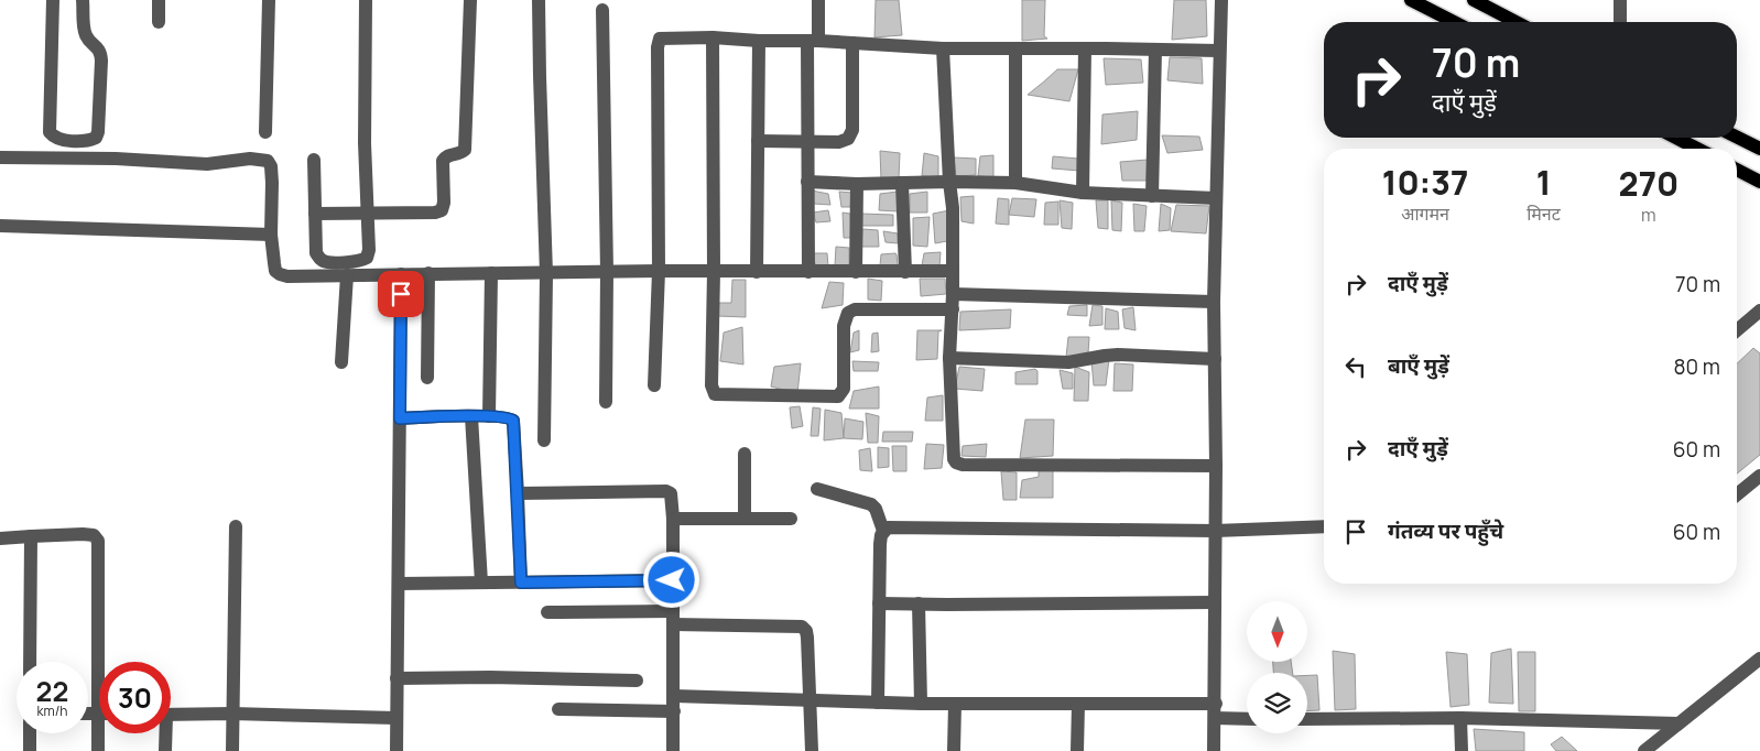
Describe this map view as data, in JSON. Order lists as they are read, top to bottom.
{
  "north": "bottom",
  "page": {
    "turn": ["70 m", "दाएँ मुड़ें"],
    "eta": [
      "10:37",
      "आगमन",
      "1",
      "मिनट",
      "270",
      "m"
    ],
    "list": [
      {
        "name": "दाएँ मुड़ें",
        "value": "70 m"
      },
      {
        "name": "बाएँ मुड़ें",
        "value": "80 m"
      },
      {
        "name": "दाएँ मुड़ें",
        "value": "60 m"
      },
      {
        "name": "गंतव्य पर पहुँचे",
        "value": "60 m"
      }
    ],
    "speed": "22 km/h",
    "limit": "30"
  }
}
